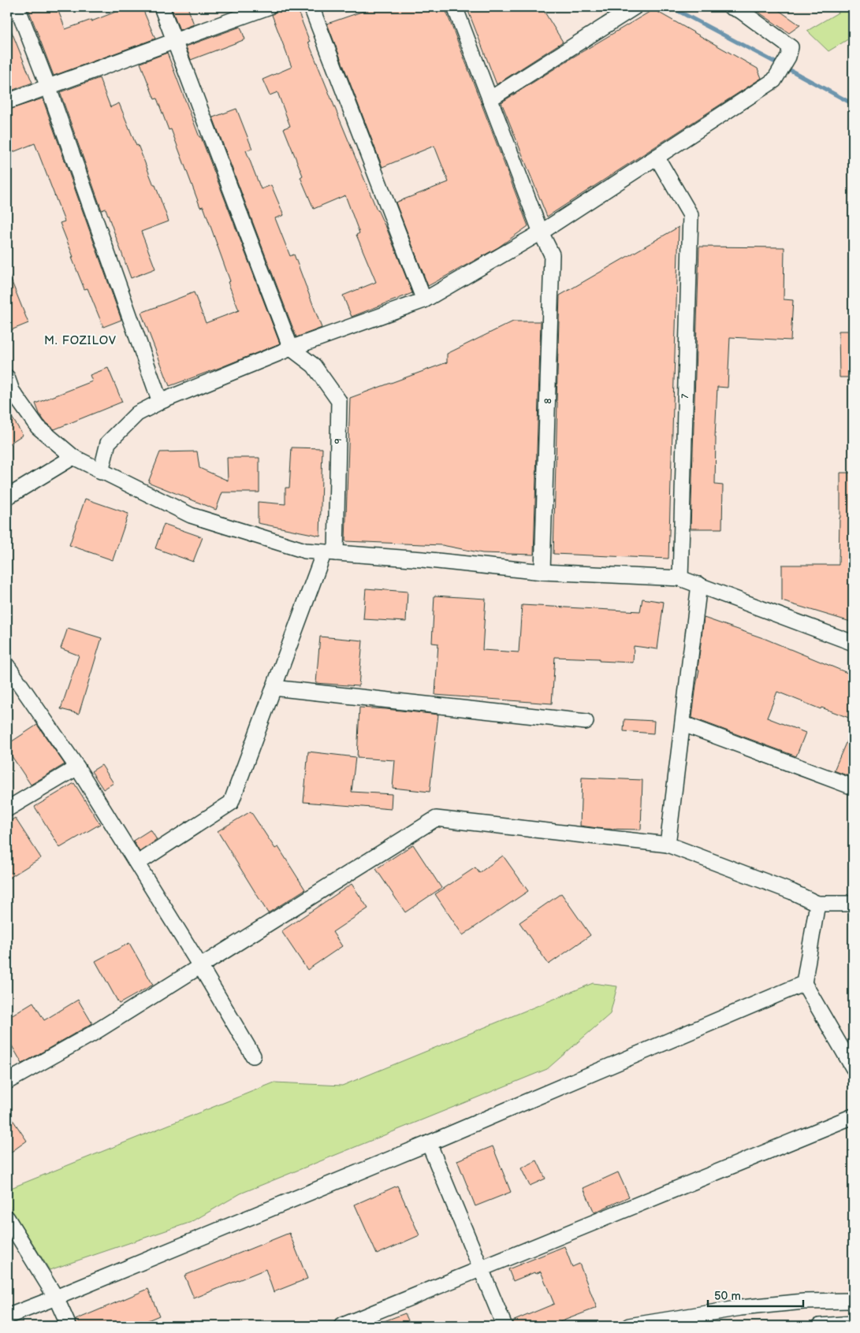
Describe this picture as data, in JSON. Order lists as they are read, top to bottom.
{
  "streets": {
    "street": ["7", "8", "9"]
  },
  "districts": ["M. FOZILOV"],
  "scale_bar": "50 m"
}
